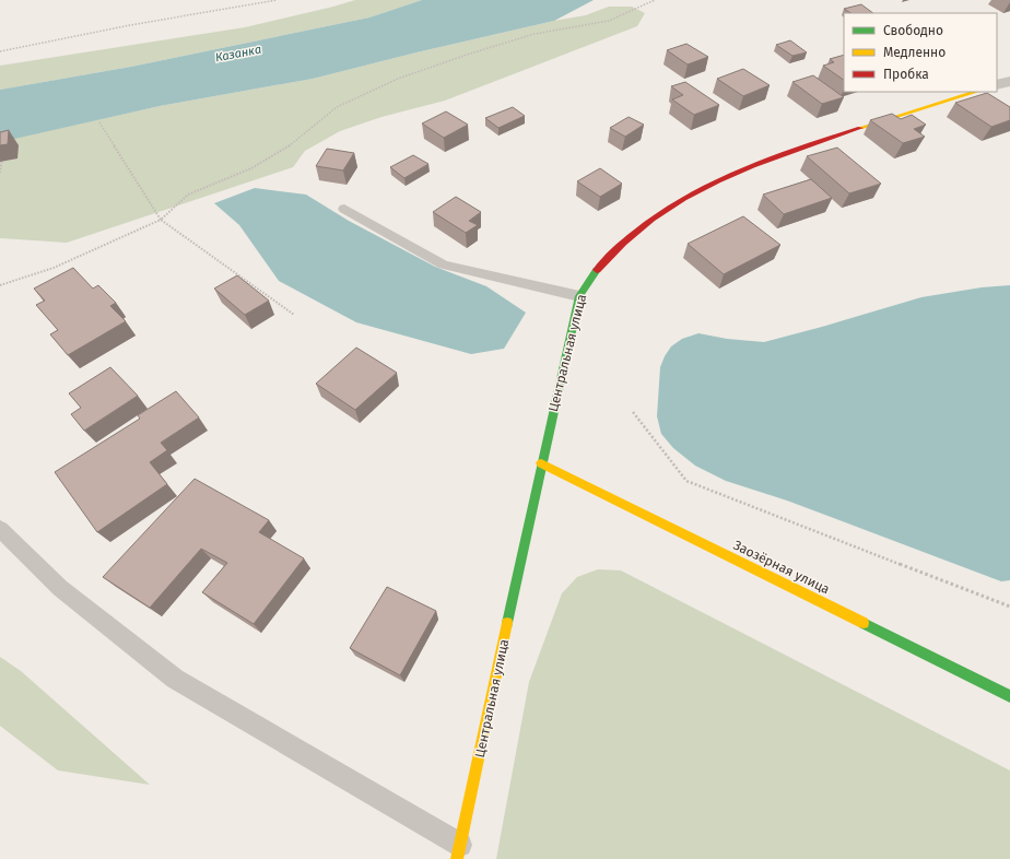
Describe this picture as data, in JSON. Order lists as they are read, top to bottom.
{
  "streets": {
    "street": ["Центральная улица", "Заозёрная улица"]
  },
  "crossings": [
    ["Центральная улица", "Заозёрная улица"]
  ],
  "water": ["Казанка"],
  "legend": ["Свободно", "Медленно", "Пробка"]
}
